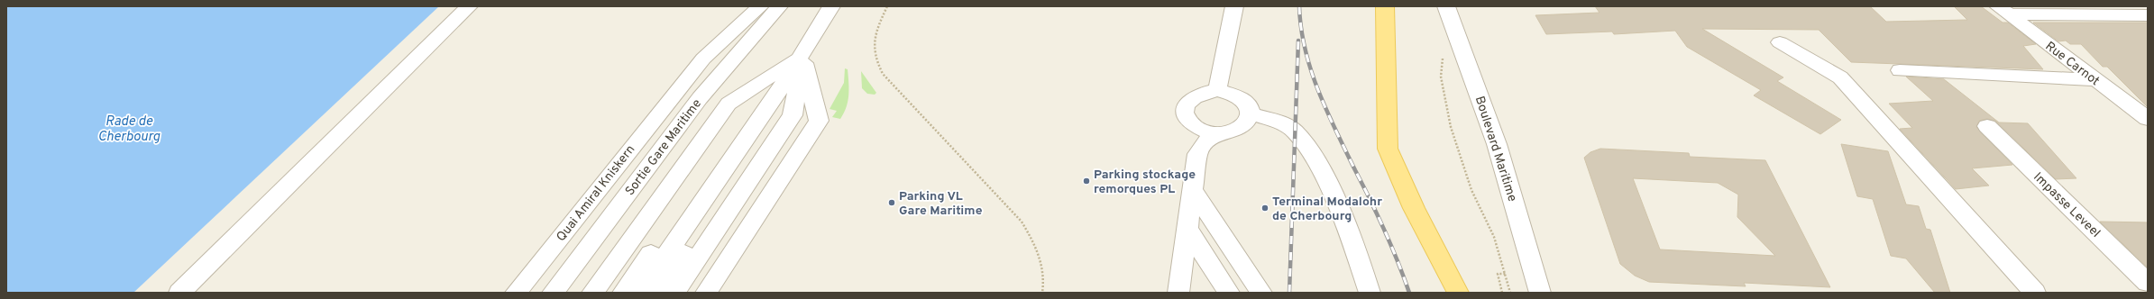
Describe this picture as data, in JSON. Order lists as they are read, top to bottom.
{
  "streets": {
    "street": [
      "Rue Carnot",
      "Sortie Gare Maritime",
      "Boulevard Maritime",
      "Quai Amiral Kniskern",
      "Impasse Leveel"
    ]
  },
  "water": ["Rade de Cherbourg"],
  "places": ["Parking stockage remorques PL", "Parking VL Gare Maritime", "Terminal Modalohr de Cherbourg"]
}
